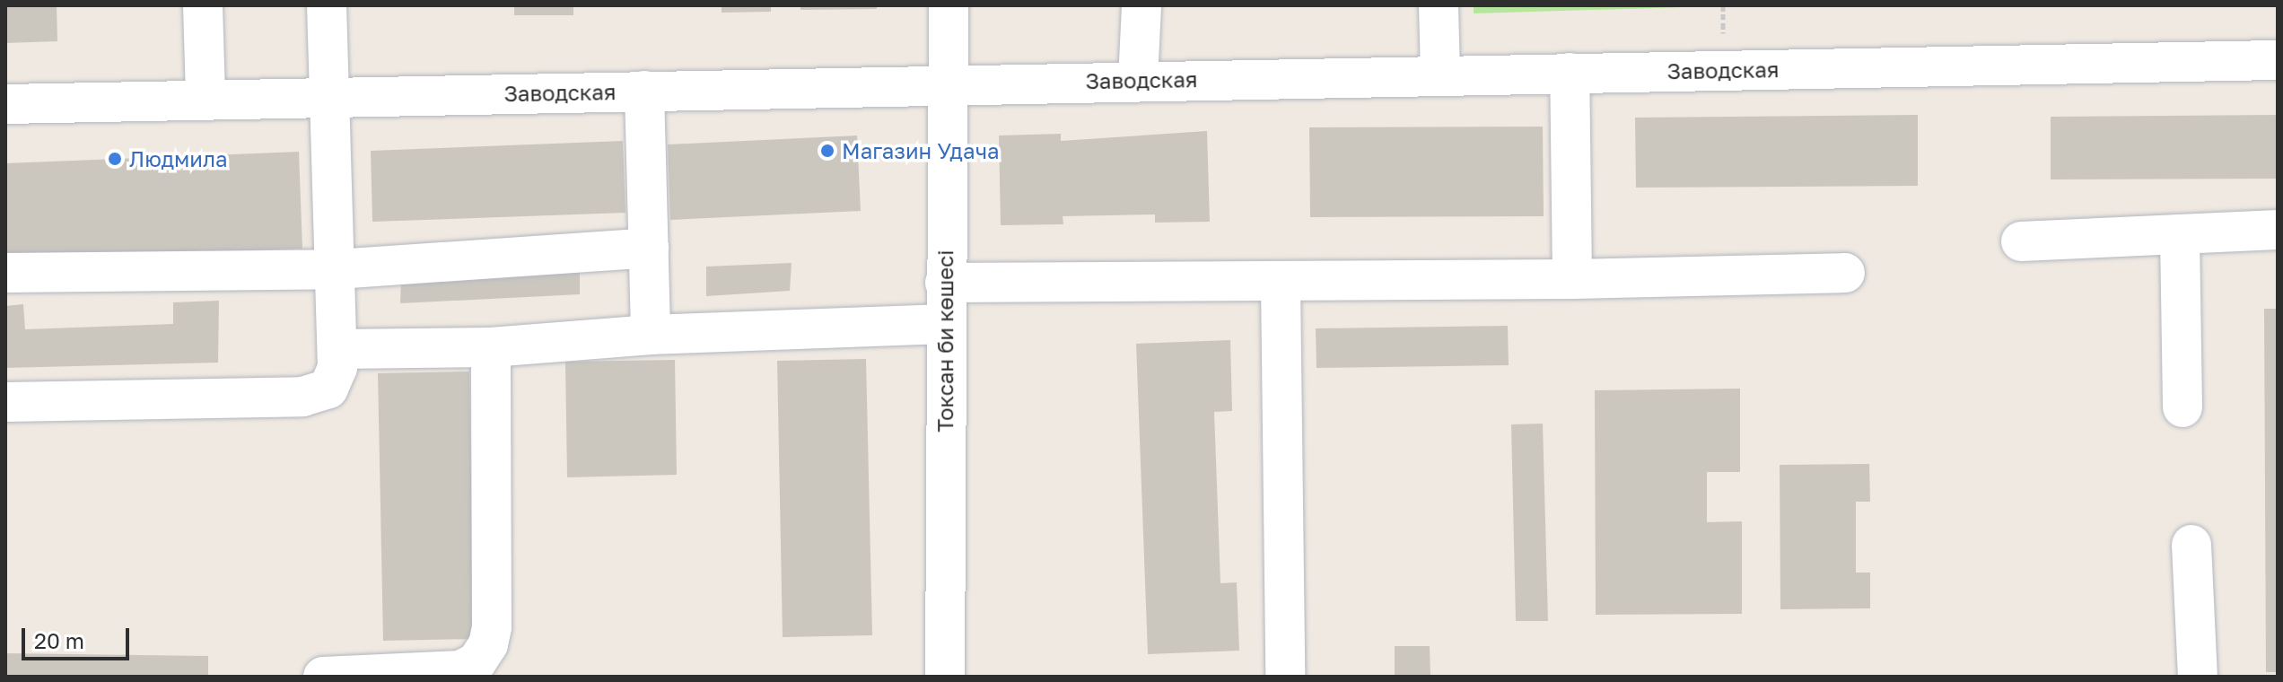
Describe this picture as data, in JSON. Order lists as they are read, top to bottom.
{
  "streets": {
    "street": ["Заводская", "Токсан би көшесі"]
  },
  "crossings": [
    ["Заводская", "Токсан би көшесі"]
  ],
  "places": ["Магазин Удача", "Людмила"],
  "scale_bar": "20 m"
}
